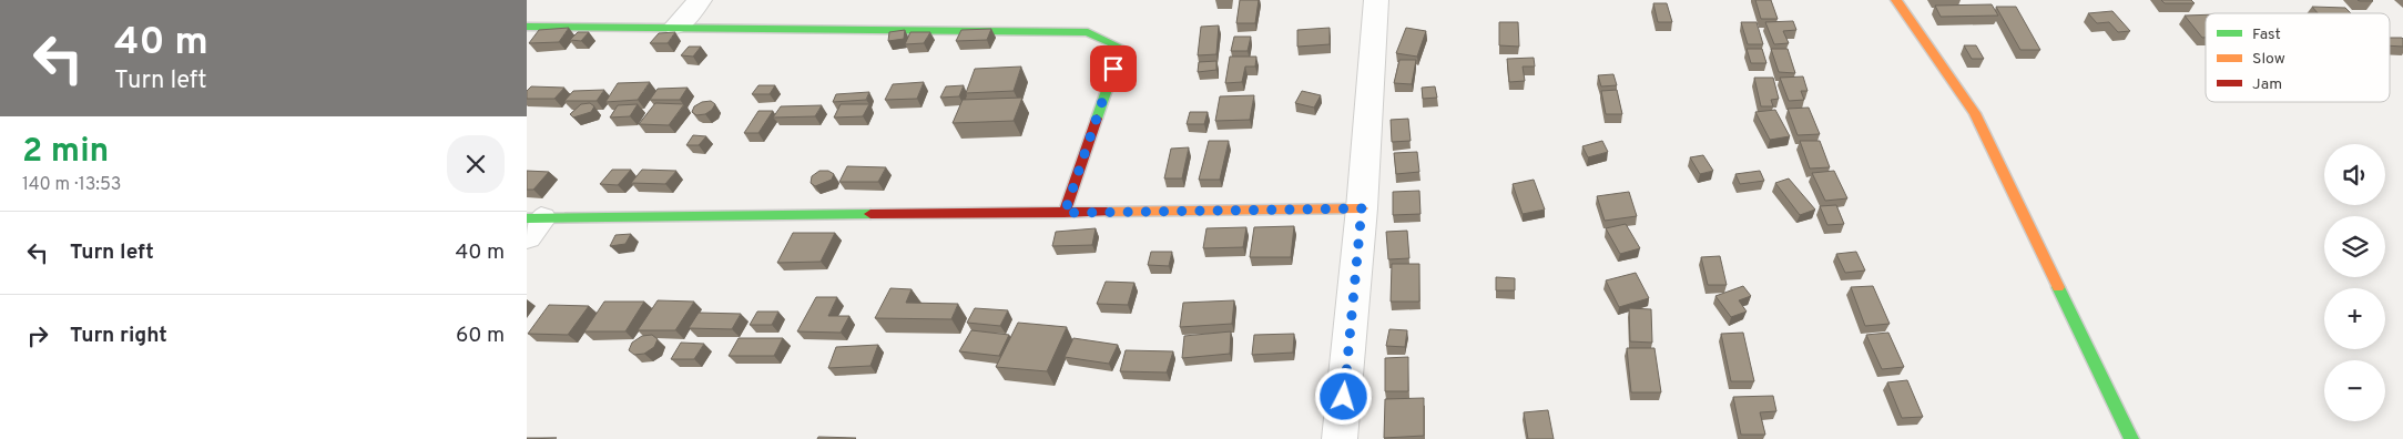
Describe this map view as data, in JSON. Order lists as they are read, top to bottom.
{
  "legend": ["Fast", "Slow", "Jam"],
  "page": {
    "turn": ["40 m", "Turn left"],
    "heading": ["2 min", "140 m · 13:53"],
    "map_buttons": ["+", "−"],
    "list": [
      {
        "name": "Turn left",
        "value": "40 m"
      },
      {
        "name": "Turn right",
        "value": "60 m"
      }
    ]
  }
}
